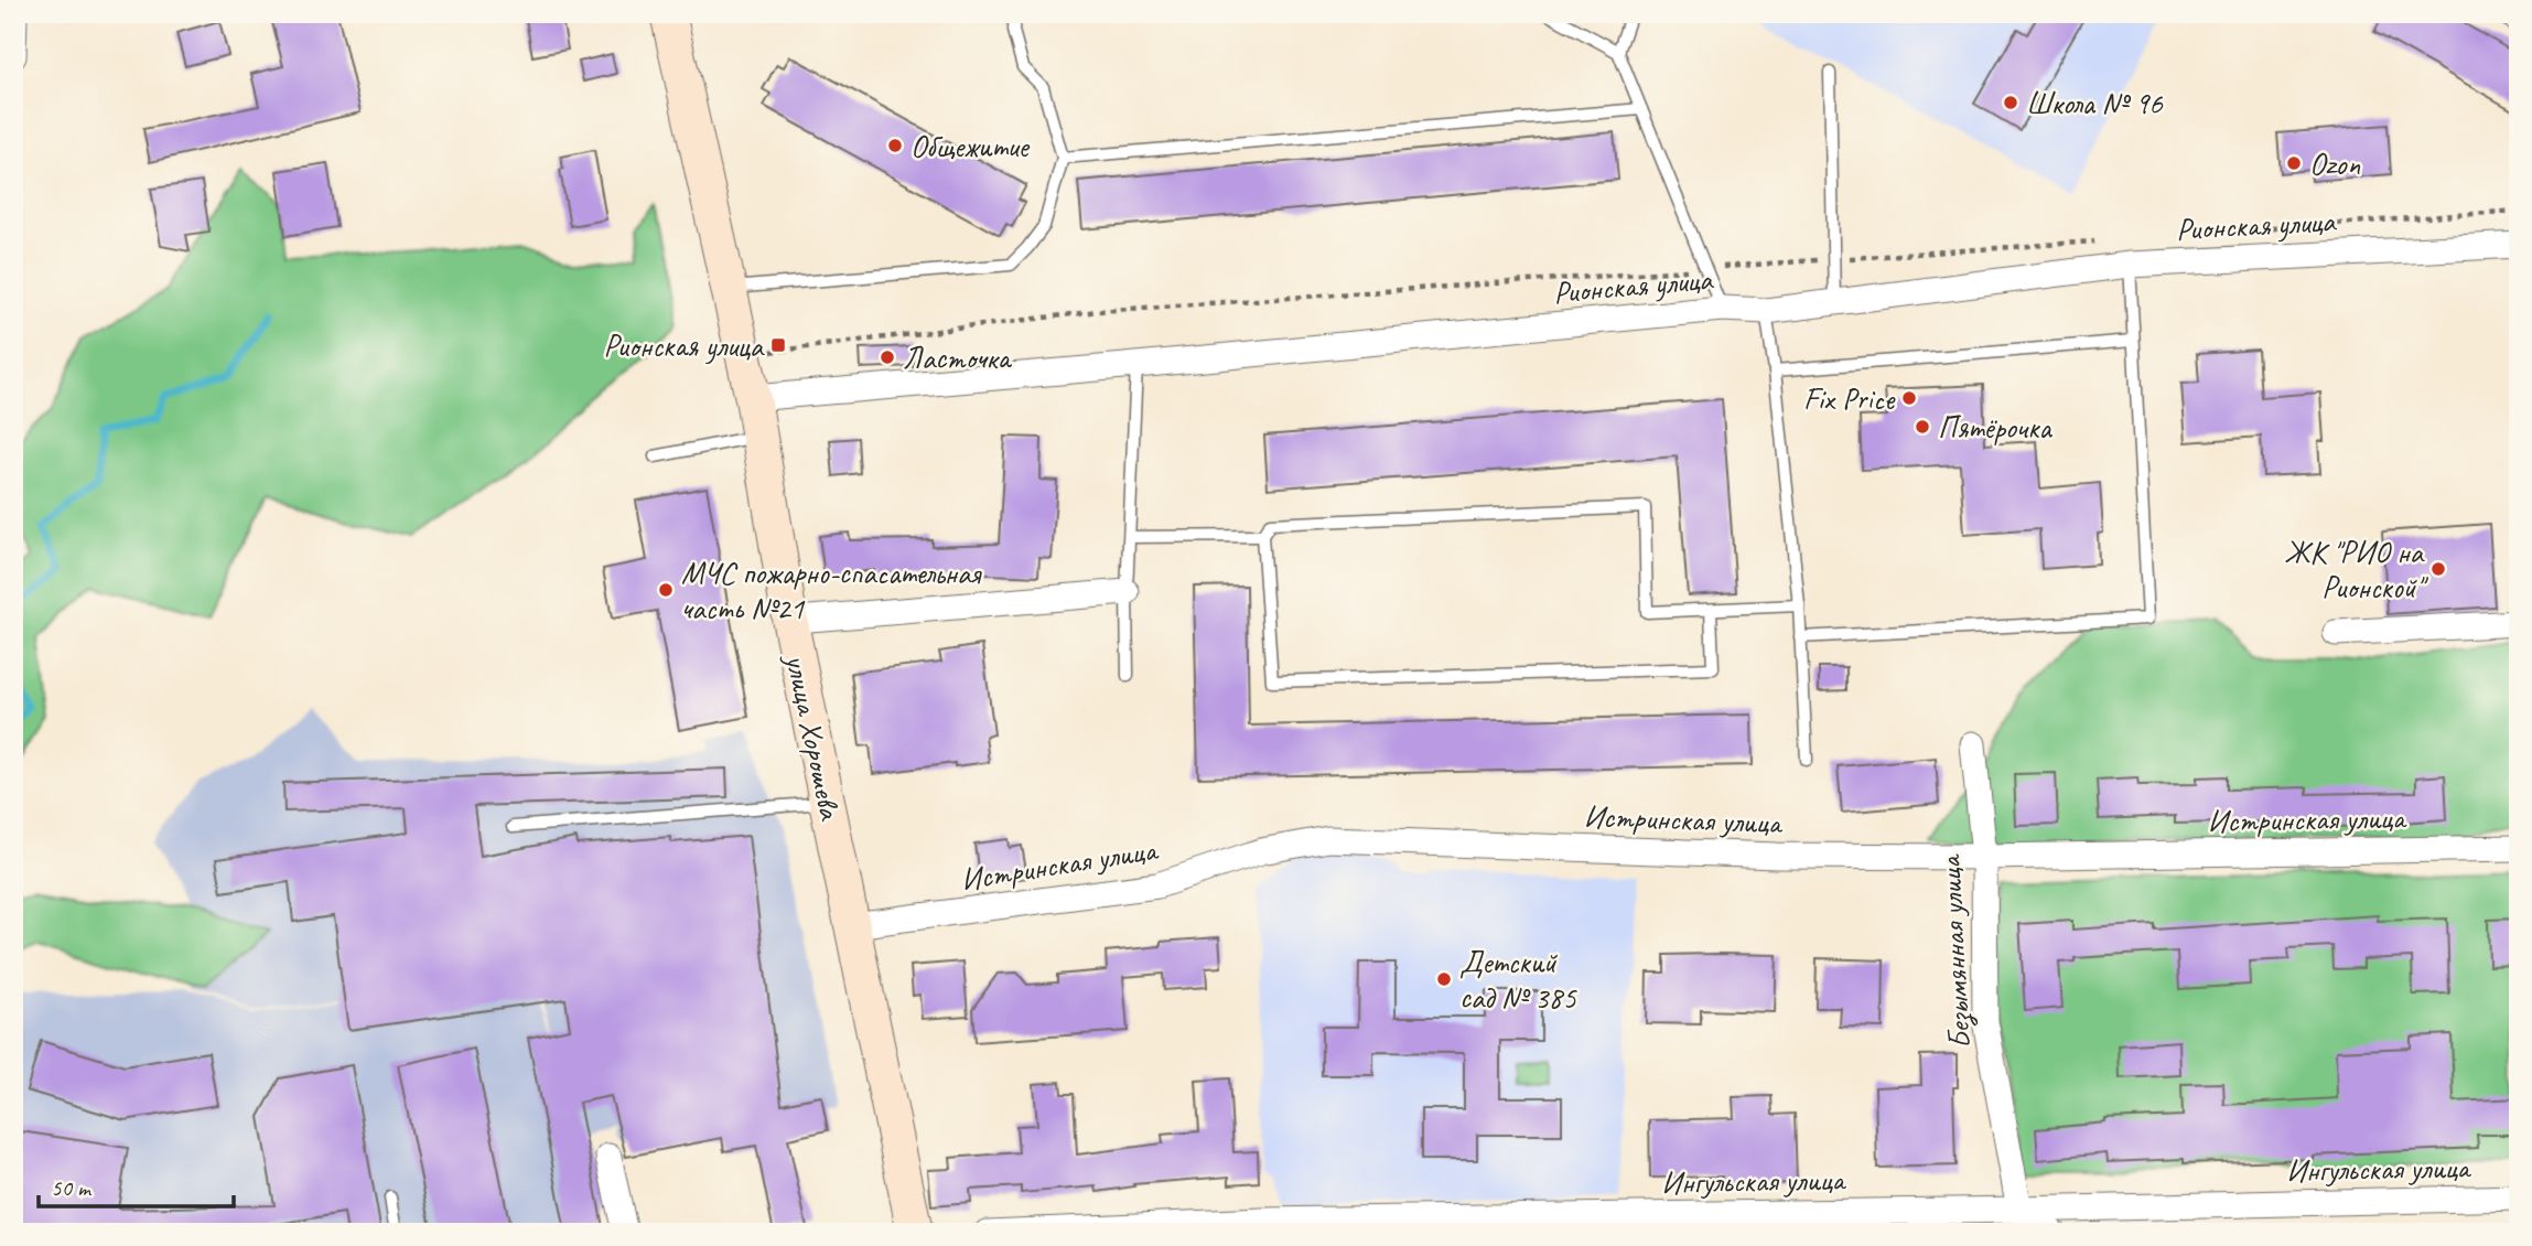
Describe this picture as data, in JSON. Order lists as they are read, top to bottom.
{
  "streets": {
    "main road": ["улица Хорошева"],
    "street": [
      "Рионская улица",
      "Истринская улица",
      "Безымянная улица",
      "Ингульская улица"
    ]
  },
  "crossings": [
    ["Рионская улица", "улица Хорошева"],
    ["улица Хорошева", "Истринская улица"],
    ["Истринская улица", "Безымянная улица"],
    ["Безымянная улица", "Ингульская улица"]
  ],
  "places": {
    "other": [
      "Школа № 96",
      "Общежитие",
      "Ozon",
      "Ласточка",
      "Fix Price",
      "Пятёрочка",
      "ЖК \"РИО на Рионской\"",
      "МЧС пожарно-спасательная часть №21",
      "Детский сад № 385"
    ],
    "transit": ["Рионская улица"]
  },
  "scale_bar": "50 m"
}
